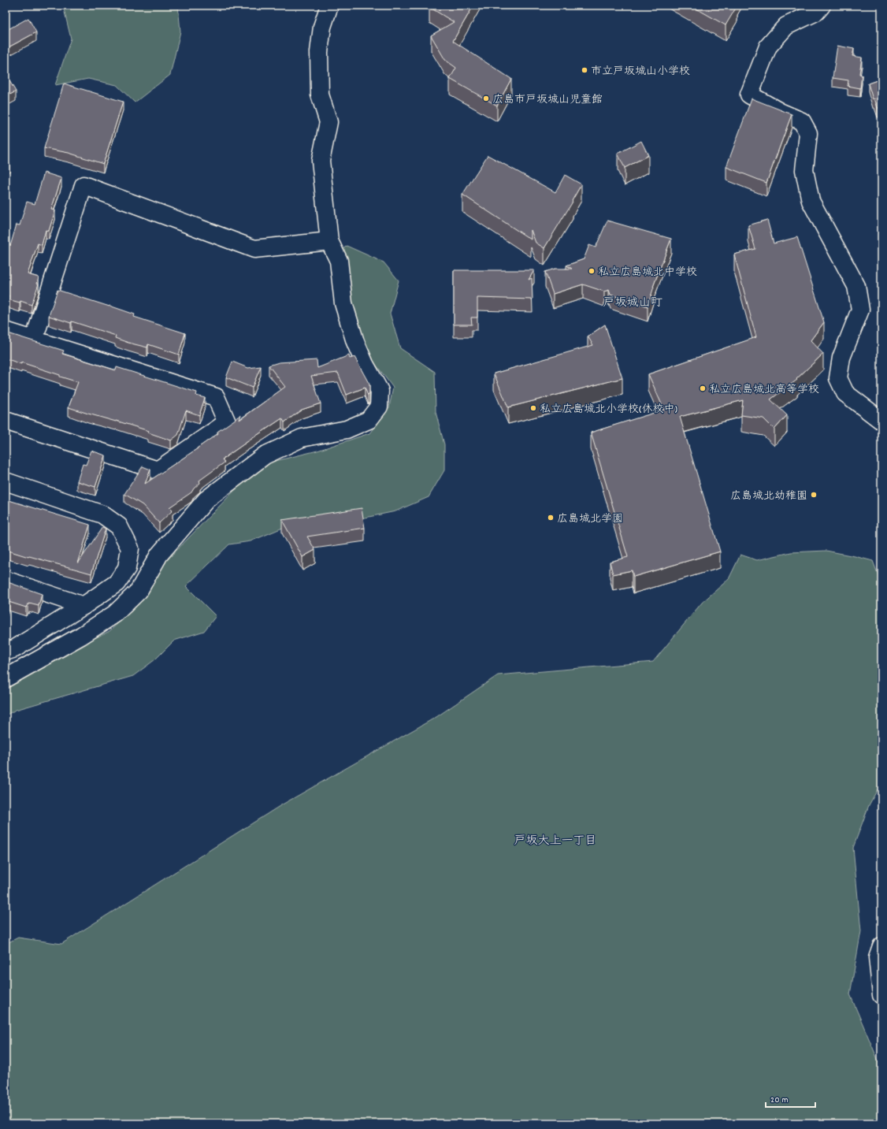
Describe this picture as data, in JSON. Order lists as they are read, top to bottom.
{
  "districts": ["戸坂城山町", "戸坂大上一丁目"],
  "places": [
    "市立戸坂城山小学校",
    "広島市戸坂城山児童館",
    "私立広島城北中学校",
    "私立広島城北高等学校",
    "私立広島城北小学校(休校中)",
    "広島城北幼稚園",
    "広島城北学園"
  ],
  "scale_bar": "20 m"
}
